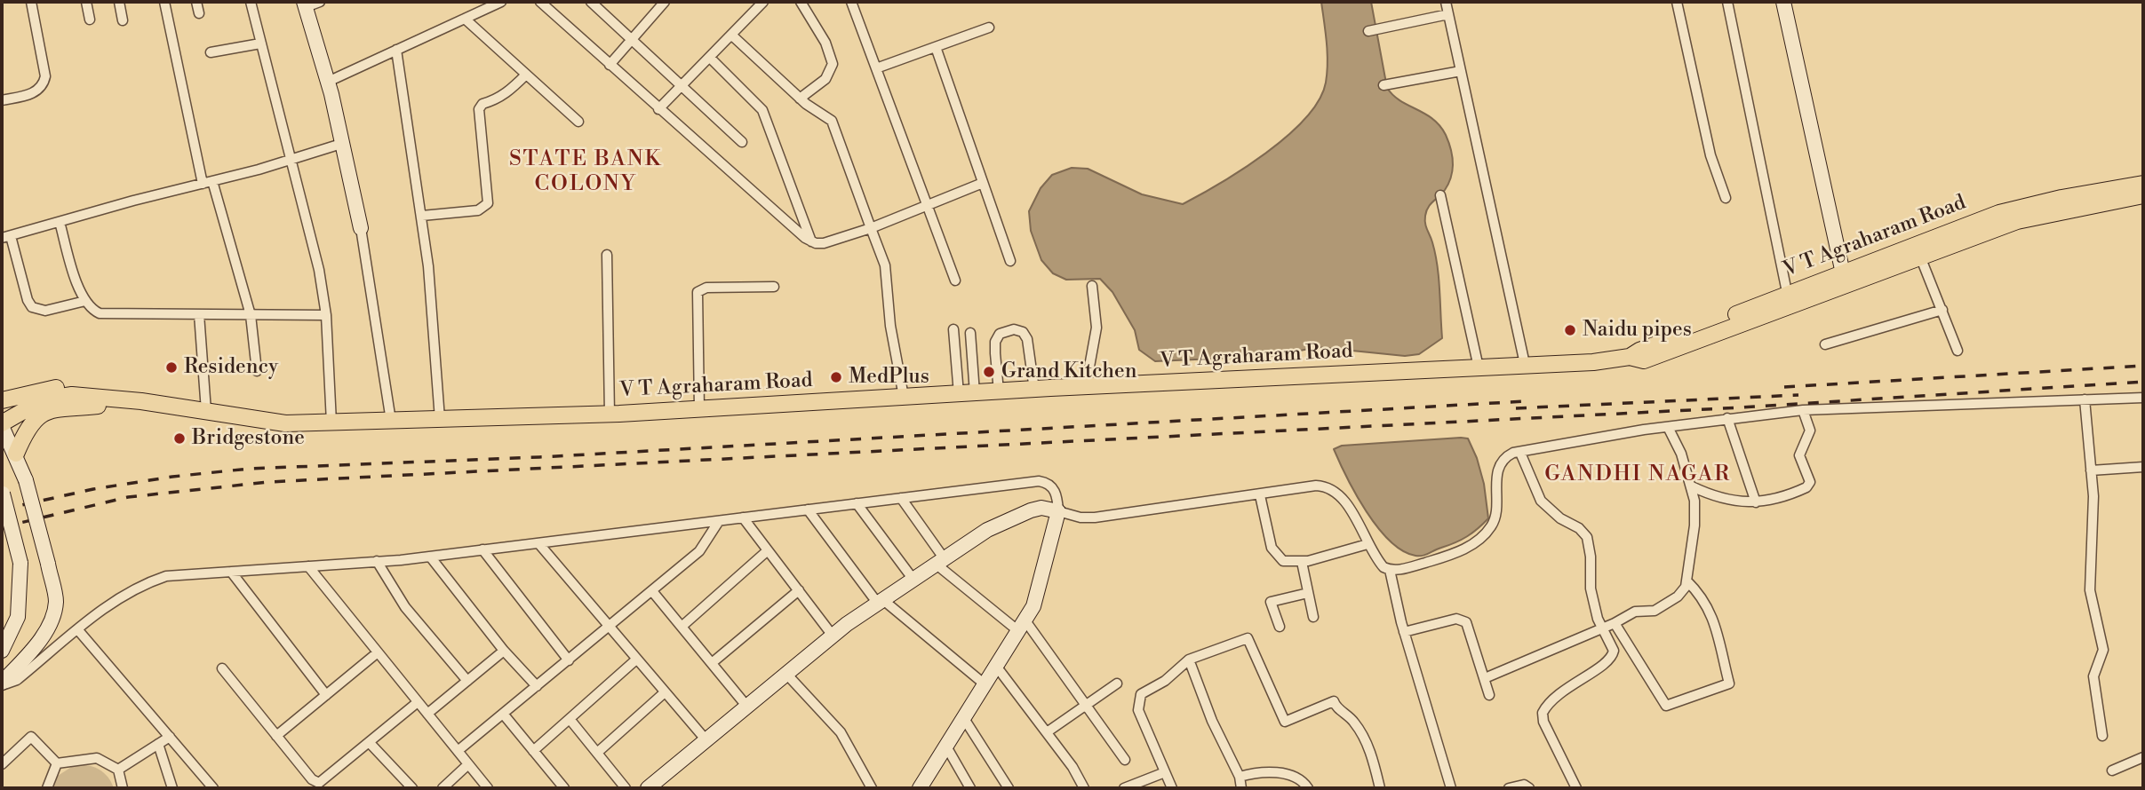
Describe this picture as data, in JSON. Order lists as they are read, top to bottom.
{
  "streets": {
    "main road": ["V T Agraharam Road"]
  },
  "districts": ["STATE BANK COLONY", "GANDHI NAGAR"],
  "places": [
    "Naidu pipes",
    "Residency",
    "Grand Kitchen",
    "MedPlus",
    "Bridgestone"
  ]
}
